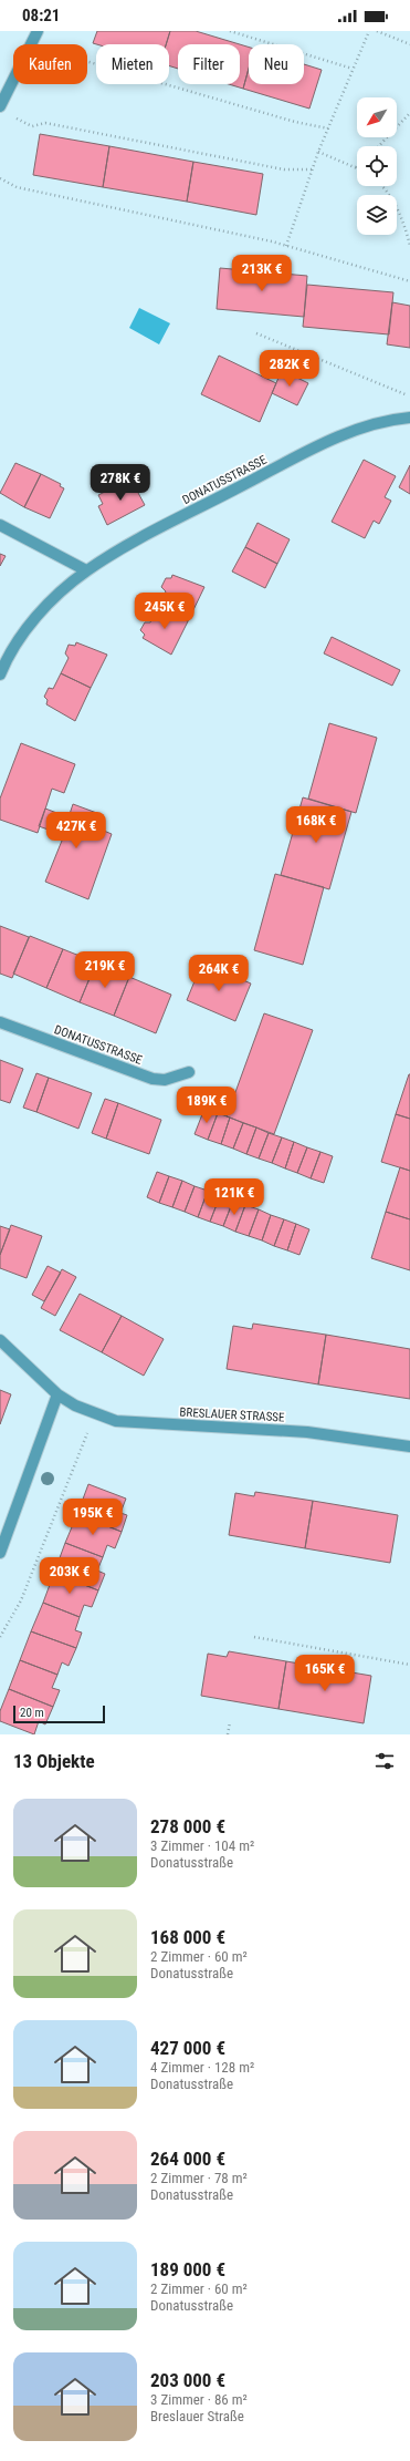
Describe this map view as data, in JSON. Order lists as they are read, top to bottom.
{
  "streets": {
    "street": ["DONATUSSTRASSE", "BRESLAUER STRASSE"]
  },
  "scale_bar": "20 m",
  "north": "bottom left",
  "page": {
    "status": "08:21",
    "chip": [
      "Kaufen",
      "Mieten",
      "Filter",
      "Neu"
    ],
    "price": [
      "213K €",
      "282K €",
      "278K €",
      "245K €",
      "168K €",
      "427K €",
      "219K €",
      "264K €",
      "189K €",
      "121K €",
      "195K €",
      "203K €",
      "165K €"
    ],
    "scale": "20 m",
    "heading": "13 Objekte",
    "list": [
      {
        "name": "278 000 €",
        "note": "3 Zimmer · 104 m² · Donatusstraße"
      },
      {
        "name": "168 000 €",
        "note": "2 Zimmer · 60 m² · Donatusstraße"
      },
      {
        "name": "427 000 €",
        "note": "4 Zimmer · 128 m² · Donatusstraße"
      },
      {
        "name": "264 000 €",
        "note": "2 Zimmer · 78 m² · Donatusstraße"
      },
      {
        "name": "189 000 €",
        "note": "2 Zimmer · 60 m² · Donatusstraße"
      },
      {
        "name": "203 000 €",
        "note": "3 Zimmer · 86 m² · Breslauer Straße"
      }
    ]
  }
}
